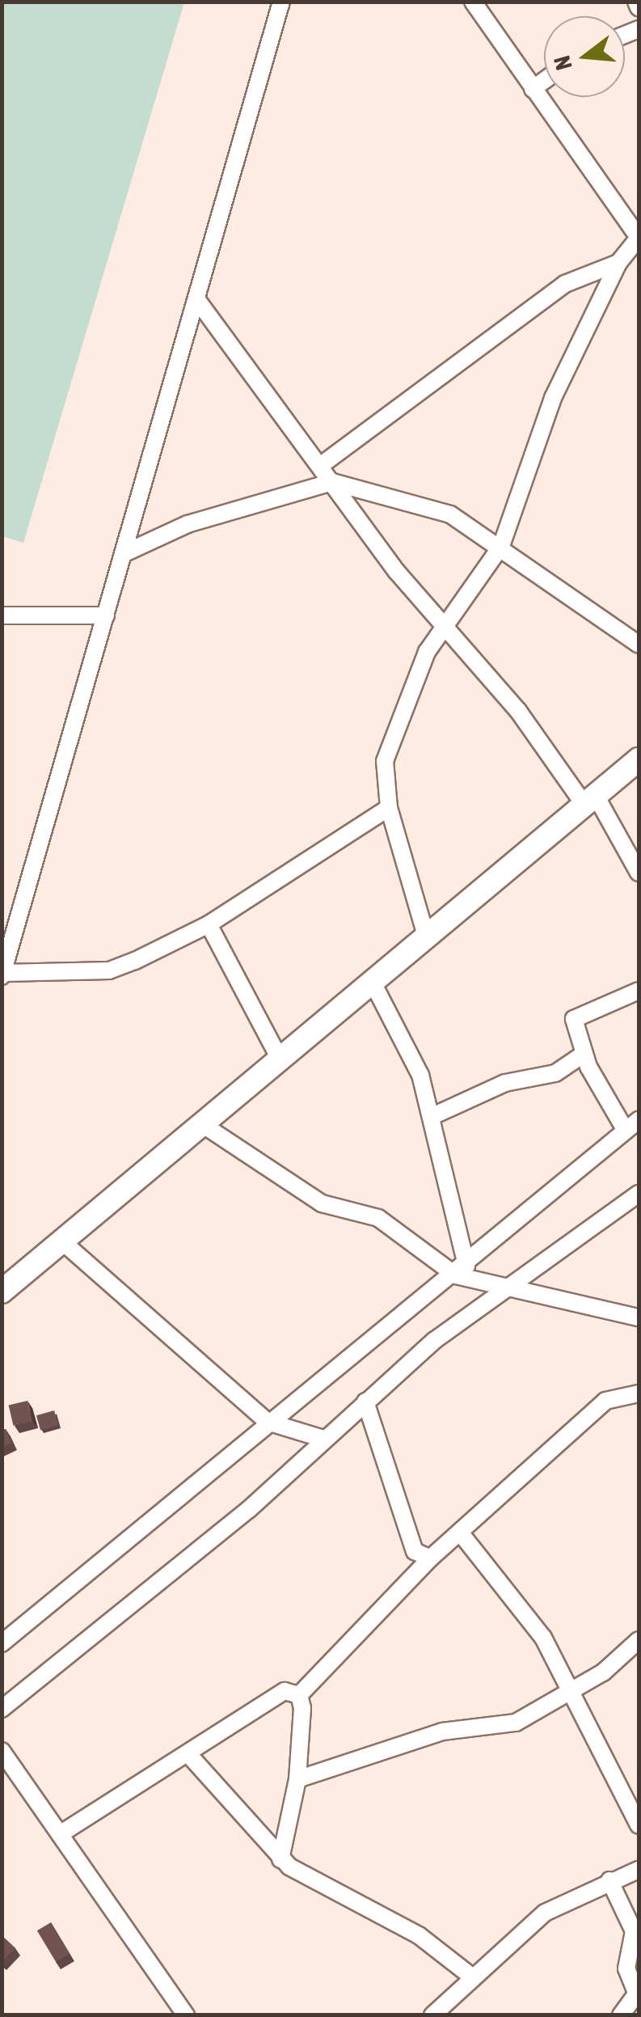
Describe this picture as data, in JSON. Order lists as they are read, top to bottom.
{
  "north": "left"
}
